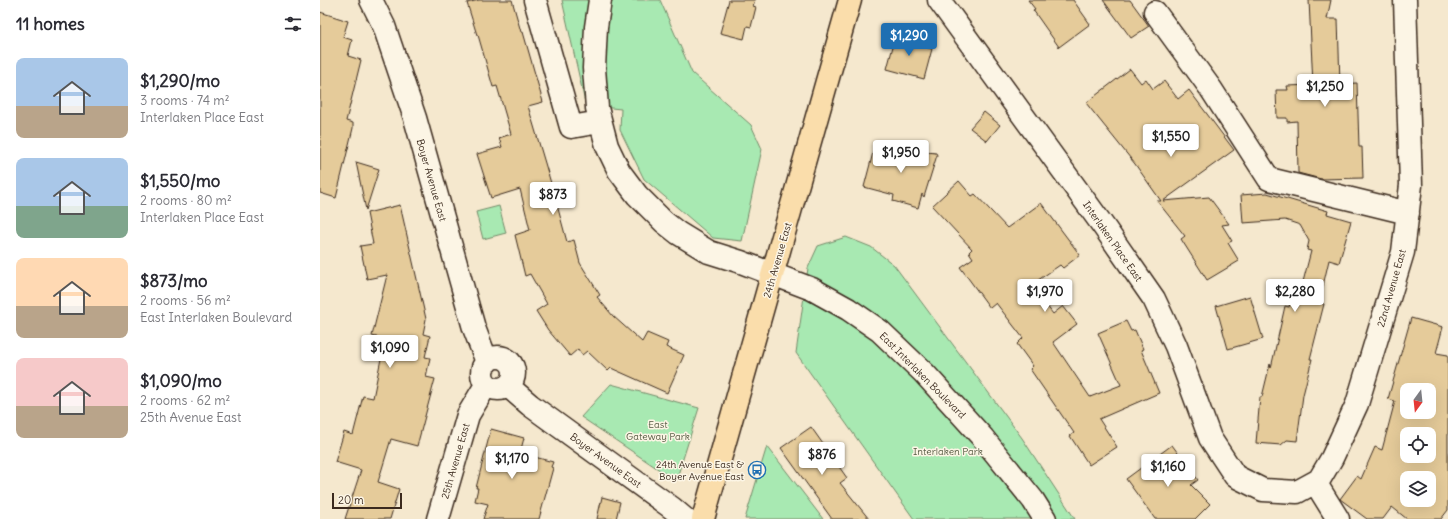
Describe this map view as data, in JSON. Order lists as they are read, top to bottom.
{
  "streets": {
    "main road": ["24th Avenue East"],
    "street": [
      "Boyer Avenue East",
      "Interlaken Place East",
      "22nd Avenue East",
      "East Interlaken Boulevard",
      "25th Avenue East"
    ]
  },
  "crossings": [
    ["Boyer Avenue East", "25th Avenue East"],
    ["Interlaken Place East", "22nd Avenue East"],
    ["24th Avenue East", "East Interlaken Boulevard"]
  ],
  "parks": ["East Gateway Park", "Interlaken Park"],
  "places": {
    "bus stop": ["24th Avenue East & Boyer Avenue East"]
  },
  "scale_bar": "20 m",
  "north": "bottom",
  "page": {
    "heading": "11 homes",
    "price": [
      "$1,290",
      "$1,250",
      "$1,550",
      "$1,950",
      "$873",
      "$1,970",
      "$2,280",
      "$1,090",
      "$876",
      "$1,170",
      "$1,160"
    ],
    "list": [
      {
        "name": "$1,290/mo",
        "note": "3 rooms · 74 m² · Interlaken Place East"
      },
      {
        "name": "$1,550/mo",
        "note": "2 rooms · 80 m² · Interlaken Place East"
      },
      {
        "name": "$873/mo",
        "note": "2 rooms · 56 m² · East Interlaken Boulevard"
      },
      {
        "name": "$1,090/mo",
        "note": "2 rooms · 62 m² · 25th Avenue East"
      }
    ],
    "scale": "20 m"
  }
}
